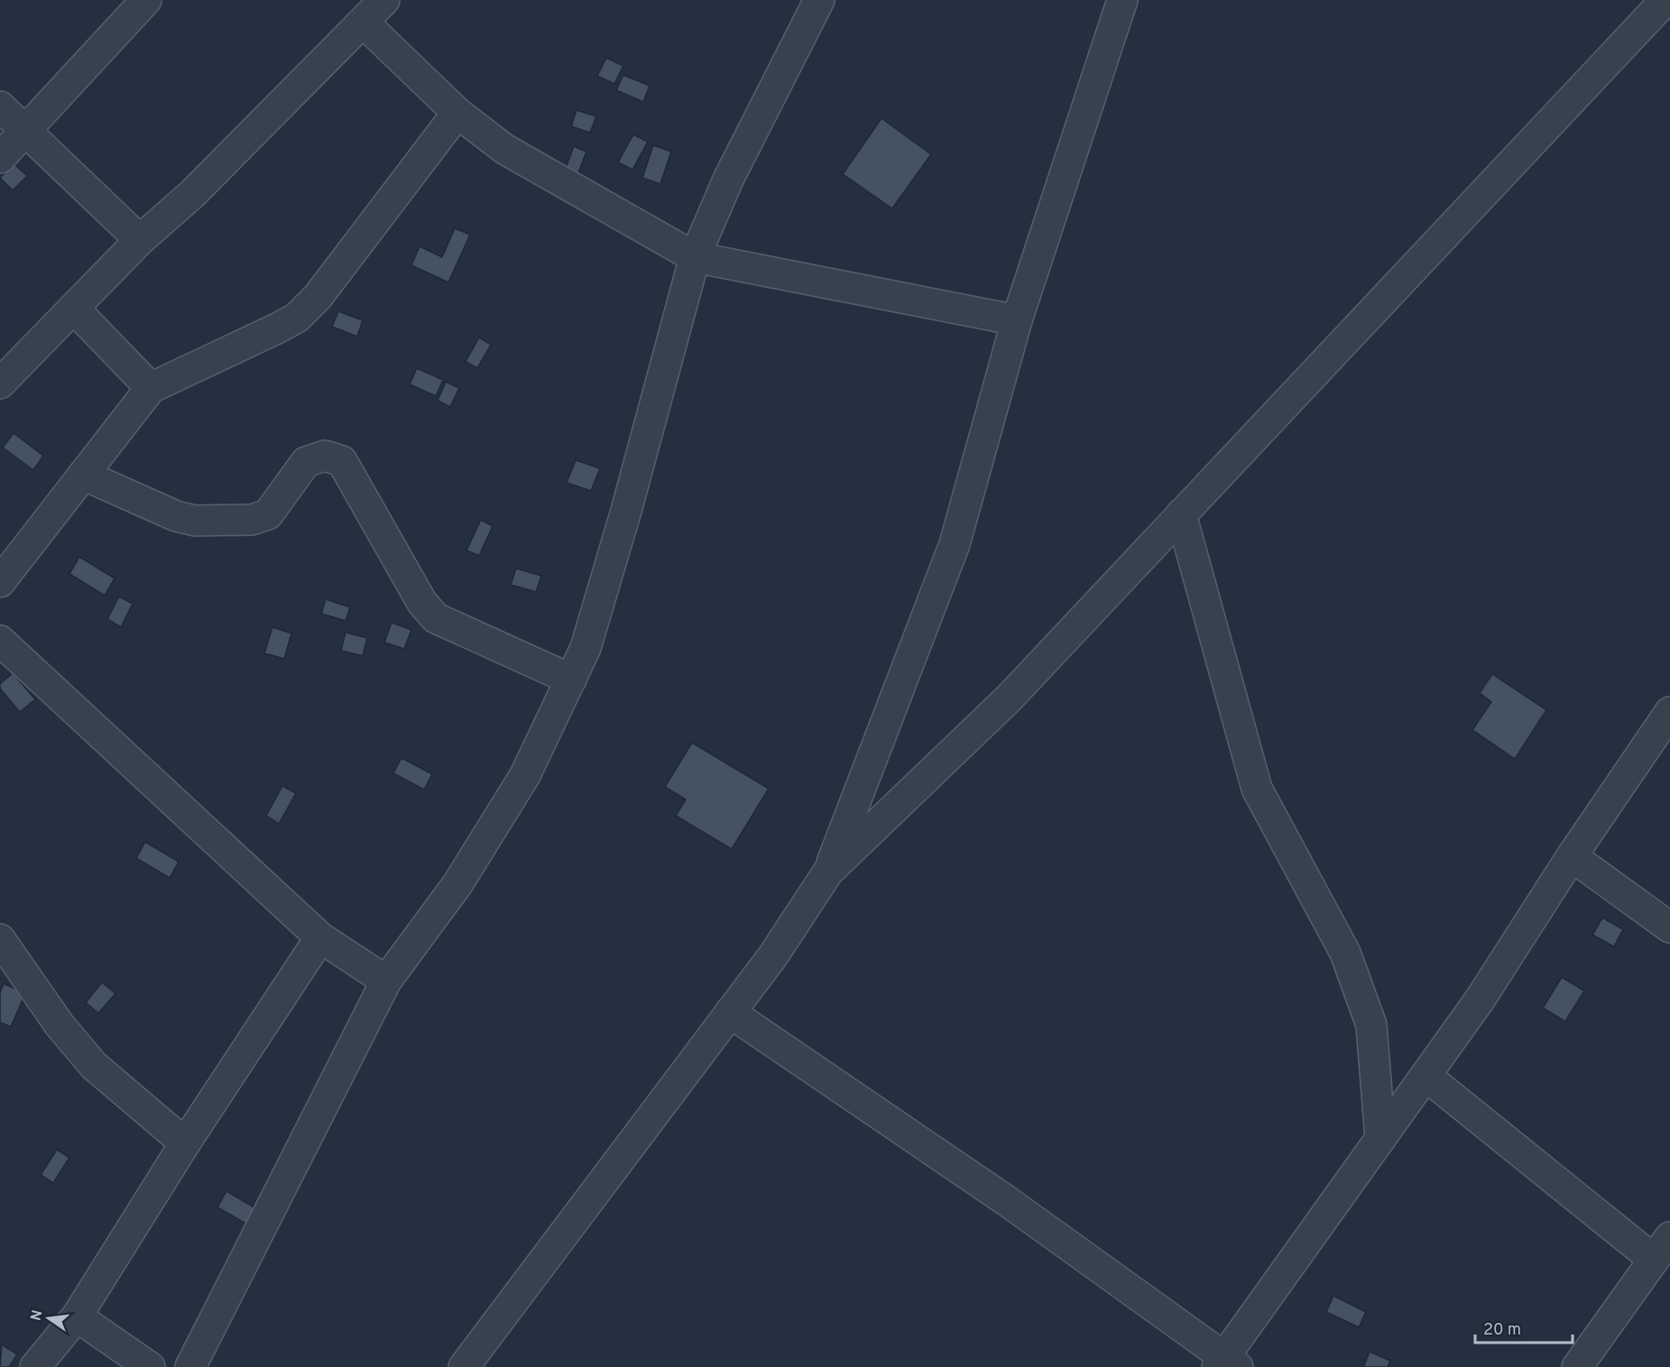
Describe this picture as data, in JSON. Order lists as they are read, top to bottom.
{
  "scale_bar": "20 m",
  "north": "left"
}
